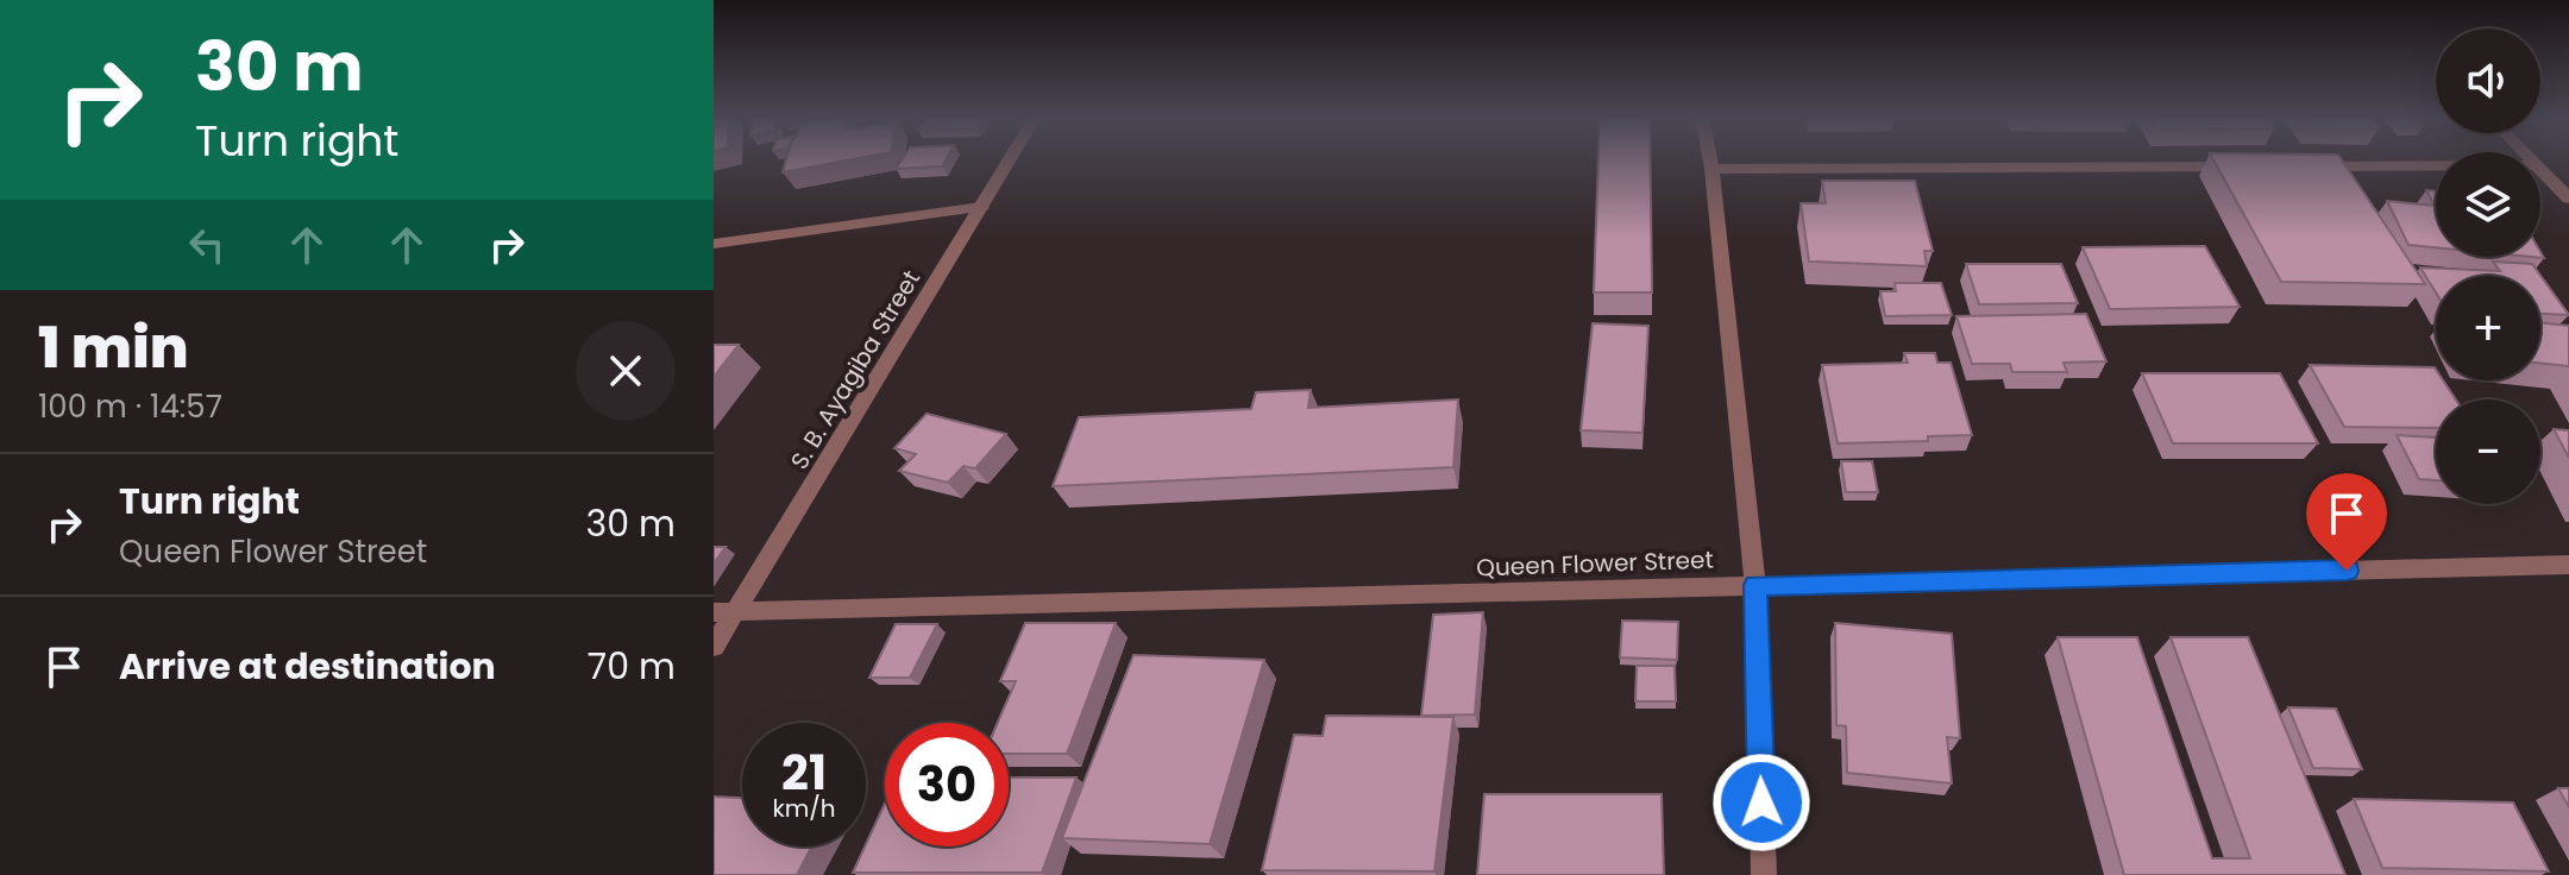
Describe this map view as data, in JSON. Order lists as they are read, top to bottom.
{
  "streets": {
    "street": ["S. B. Ayagiba Street", "Queen Flower Street"]
  },
  "crossings": [
    ["S. B. Ayagiba Street", "Queen Flower Street"]
  ],
  "page": {
    "turn": ["30 m", "Turn right"],
    "map_buttons": ["+", "−"],
    "heading": ["1 min", "100 m · 14:57"],
    "list": [
      {
        "name": "Turn right",
        "note": "Queen Flower Street",
        "value": "30 m"
      },
      {
        "name": "Arrive at destination",
        "value": "70 m"
      }
    ],
    "speed": "21 km/h",
    "limit": "30"
  }
}
